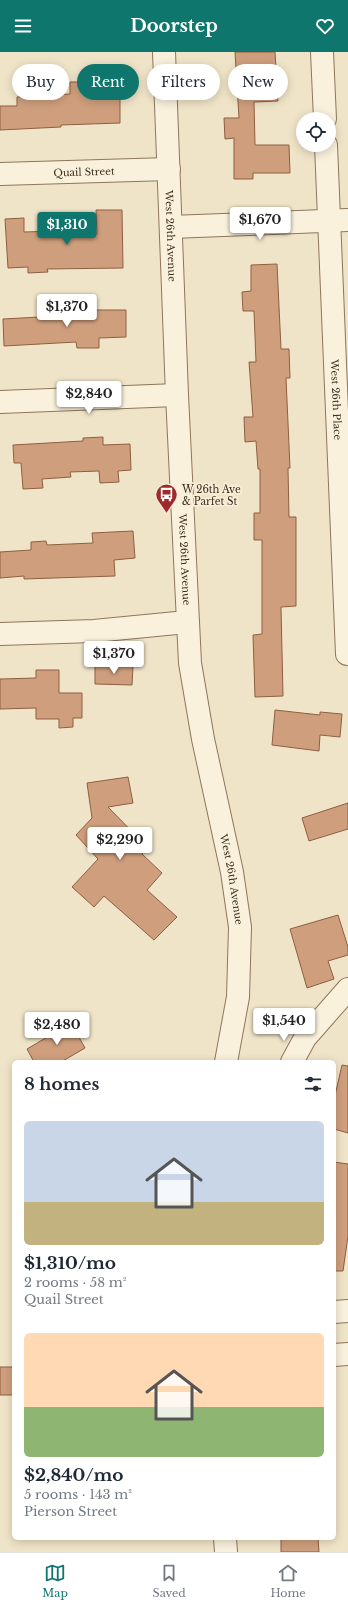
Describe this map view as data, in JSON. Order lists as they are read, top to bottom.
{
  "streets": {
    "street": ["Quail Street", "West 26th Avenue", "West 26th Place"]
  },
  "crossings": [
    ["Quail Street", "West 26th Avenue"]
  ],
  "places": {
    "bus stop": ["W 26th Ave & Parfet St"]
  },
  "page": {
    "header": "Doorstep",
    "chip": [
      "Buy",
      "Rent",
      "Filters",
      "New"
    ],
    "price": [
      "$1,670",
      "$1,310",
      "$1,370",
      "$2,840",
      "$1,370",
      "$2,290",
      "$1,540",
      "$2,480"
    ],
    "heading": "8 homes",
    "list": [
      {
        "name": "$1,310/mo",
        "note": "2 rooms · 58 m² · Quail Street"
      },
      {
        "name": "$2,840/mo",
        "note": "5 rooms · 143 m² · Pierson Street"
      }
    ],
    "tabs": ["Map", "Saved", "Home"]
  }
}
